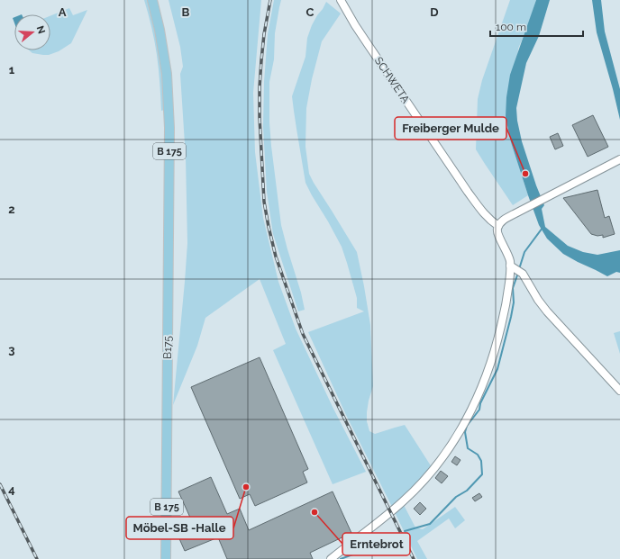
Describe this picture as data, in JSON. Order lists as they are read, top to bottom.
{
  "streets": {
    "main road": ["B 175", "B175"],
    "street": ["SCHWETA"]
  },
  "places": ["Freiberger Mulde", "Möbel-SB -Halle", "Erntebrot"],
  "scale_bar": "100 m",
  "north": "right",
  "grid": {
    "columns": [
      "A",
      "B",
      "C",
      "D"
    ],
    "rows": [
      "1",
      "2",
      "3",
      "4"
    ]
  }
}
